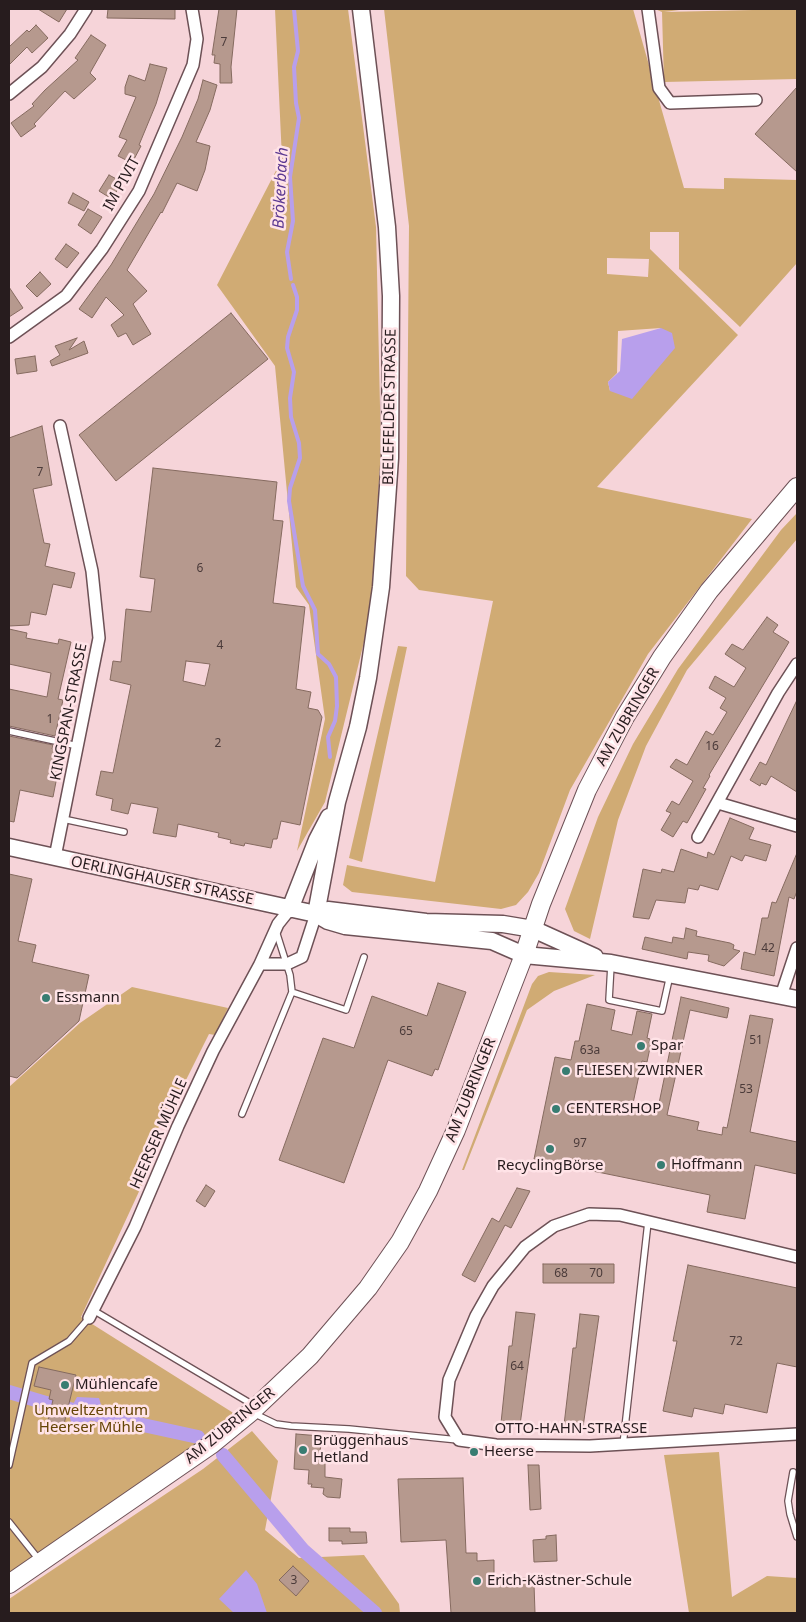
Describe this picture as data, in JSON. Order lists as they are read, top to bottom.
{
  "streets": {
    "main road": ["BIELEFELDER STRASSE", "AM ZUBRINGER", "OERLINGHAUSER STRASSE"],
    "street": [
      "IM PIVIT",
      "KINGSPAN-STRASSE",
      "HEERSER MÜHLE",
      "OTTO-HAHN-STRASSE"
    ]
  },
  "crossings": [
    ["BIELEFELDER STRASSE", "OERLINGHAUSER STRASSE"],
    ["BIELEFELDER STRASSE", "HEERSER MÜHLE"],
    ["KINGSPAN-STRASSE", "OERLINGHAUSER STRASSE"],
    ["AM ZUBRINGER", "OERLINGHAUSER STRASSE"],
    ["OERLINGHAUSER STRASSE", "HEERSER MÜHLE"]
  ],
  "water": ["Brökerbach"],
  "parks": ["Umweltzentrum Heerser Mühle"],
  "places": [
    "Essmann",
    "Spar",
    "FLIESEN ZWIRNER",
    "CENTERSHOP",
    "RecyclingBörse",
    "Hoffmann",
    "Mühlencafe",
    "Brüggenhaus Hetland",
    "Heerse",
    "Erich-Kästner-Schule"
  ],
  "house_numbers": [
    "7",
    "7",
    "6",
    "4",
    "1",
    "2",
    "16",
    "42",
    "65",
    "51",
    "63a",
    "53",
    "97",
    "68",
    "70",
    "72",
    "64",
    "3"
  ]
}
